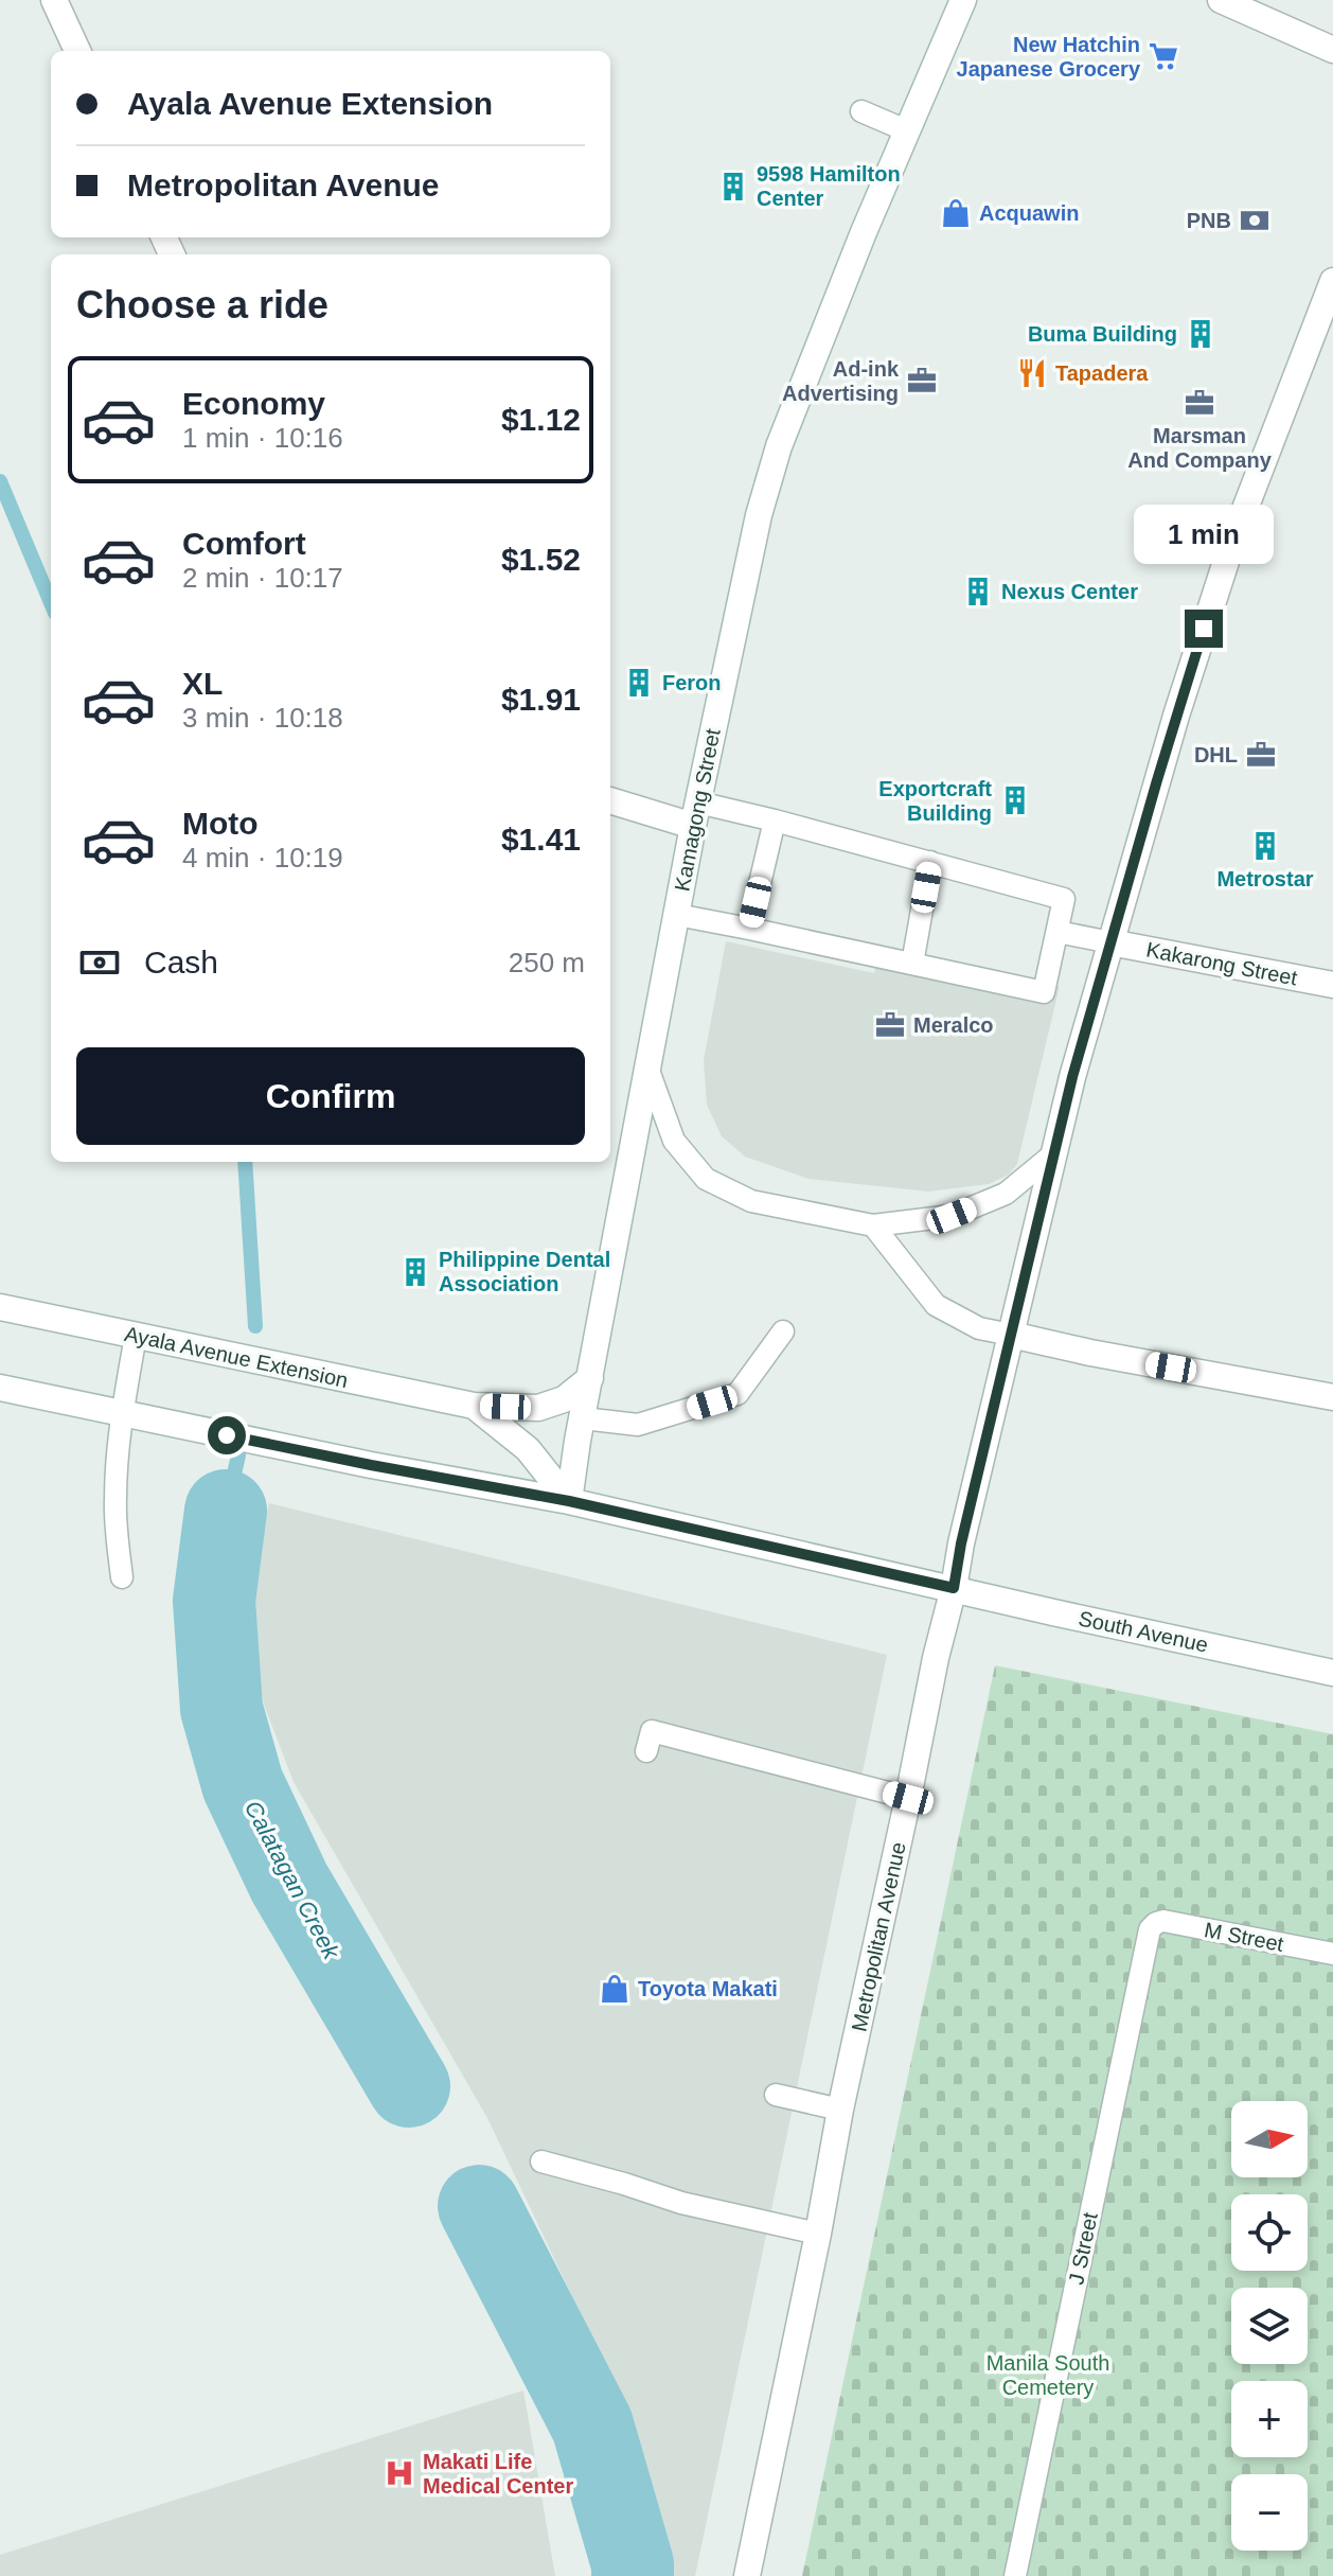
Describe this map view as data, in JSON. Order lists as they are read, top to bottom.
{
  "streets": {
    "main road": [
      "Kamagong Street",
      "Kakarong Street",
      "Ayala Avenue Extension",
      "South Avenue",
      "Metropolitan Avenue"
    ],
    "lane": ["M Street", "J Street"]
  },
  "crossings": [
    ["Kamagong Street", "Ayala Avenue Extension"],
    ["Kakarong Street", "Metropolitan Avenue"],
    ["South Avenue", "Metropolitan Avenue"],
    ["M Street", "J Street"]
  ],
  "water": ["Calatagan Creek"],
  "parks": ["Manila South Cemetery"],
  "places": {
    "supermarket": ["New Hatchin Japanese Grocery"],
    "building": [
      "9598 Hamilton Center",
      "Buma Building",
      "Nexus Center",
      "Feron",
      "Exportcraft Building",
      "Metrostar",
      "Philippine Dental Association"
    ],
    "shop": ["Acquawin", "Toyota Makati"],
    "bank": ["PNB"],
    "restaurant": ["Tapadera"],
    "office": [
      "Ad-ink Advertising",
      "Marsman And Company",
      "DHL",
      "Meralco"
    ],
    "hospital": ["Makati Life Medical Center"]
  },
  "north": "right",
  "page": {
    "banner": ["Ayala Avenue Extension", "Metropolitan Avenue"],
    "heading": "Choose a ride",
    "list": [
      {
        "name": "Economy",
        "note": "1 min · 10:16",
        "value": "$1.12"
      },
      {
        "name": "Comfort",
        "note": "2 min · 10:17",
        "value": "$1.52"
      },
      {
        "name": "XL",
        "note": "3 min · 10:18",
        "value": "$1.91"
      },
      {
        "name": "Moto",
        "note": "4 min · 10:19",
        "value": "$1.41"
      }
    ],
    "bubble": "1 min",
    "pay": ["Cash", "250 m"],
    "buttons": "Confirm",
    "map_buttons": ["+", "−"]
  }
}
